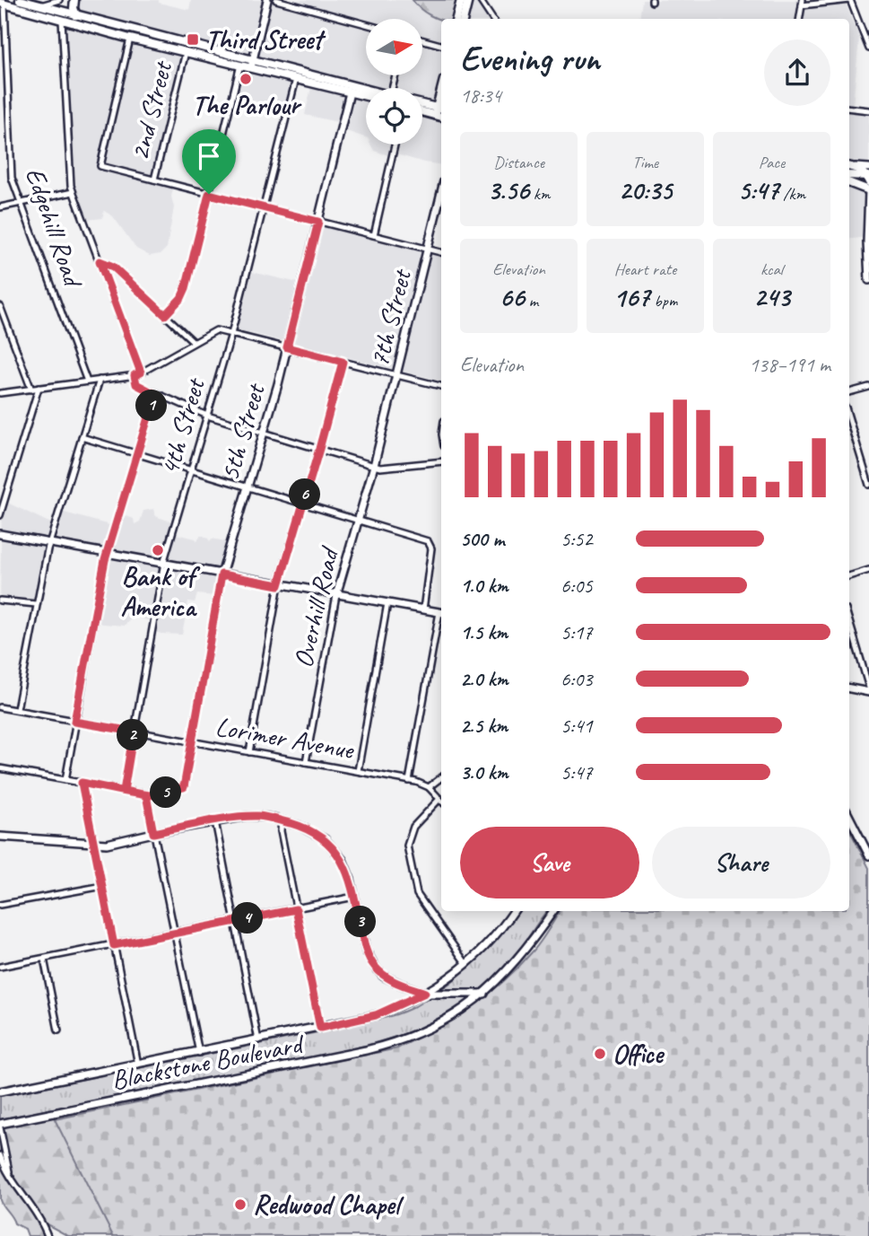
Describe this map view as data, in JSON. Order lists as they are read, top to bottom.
{
  "streets": {
    "street": [
      "2nd Street",
      "Edgehill Road",
      "7th Street",
      "4th Street",
      "5th Street",
      "Overhill Road",
      "Lorimer Avenue",
      "Blackstone Boulevard"
    ]
  },
  "crossings": [
    ["7th Street", "Overhill Road"],
    ["4th Street", "Lorimer Avenue"],
    ["5th Street", "Lorimer Avenue"],
    ["Overhill Road", "Lorimer Avenue"]
  ],
  "places": {
    "transit": ["Third Street"],
    "other": [
      "The Parlour",
      "Bank of America",
      "Office",
      "Redwood Chapel"
    ]
  },
  "north": "right",
  "page": {
    "heading": ["Evening run", "18:34"],
    "stats": [
      ["Distance", "3.56 km"],
      ["Time", "20:35"],
      ["Pace", "5:47 /km"],
      ["Elevation", "66 m"],
      ["Heart rate", "167 bpm"],
      ["kcal", "243"]
    ],
    "chart": ["Elevation", "138–191 m"],
    "pins": [
      "1",
      "6",
      "2",
      "5",
      "4",
      "3"
    ],
    "list": [
      {
        "name": "500 m",
        "note": "5:52"
      },
      {
        "name": "1.0 km",
        "note": "6:05"
      },
      {
        "name": "1.5 km",
        "note": "5:17"
      },
      {
        "name": "2.0 km",
        "note": "6:03"
      },
      {
        "name": "2.5 km",
        "note": "5:41"
      },
      {
        "name": "3.0 km",
        "note": "5:47"
      }
    ],
    "buttons": ["Save", "Share"]
  }
}
